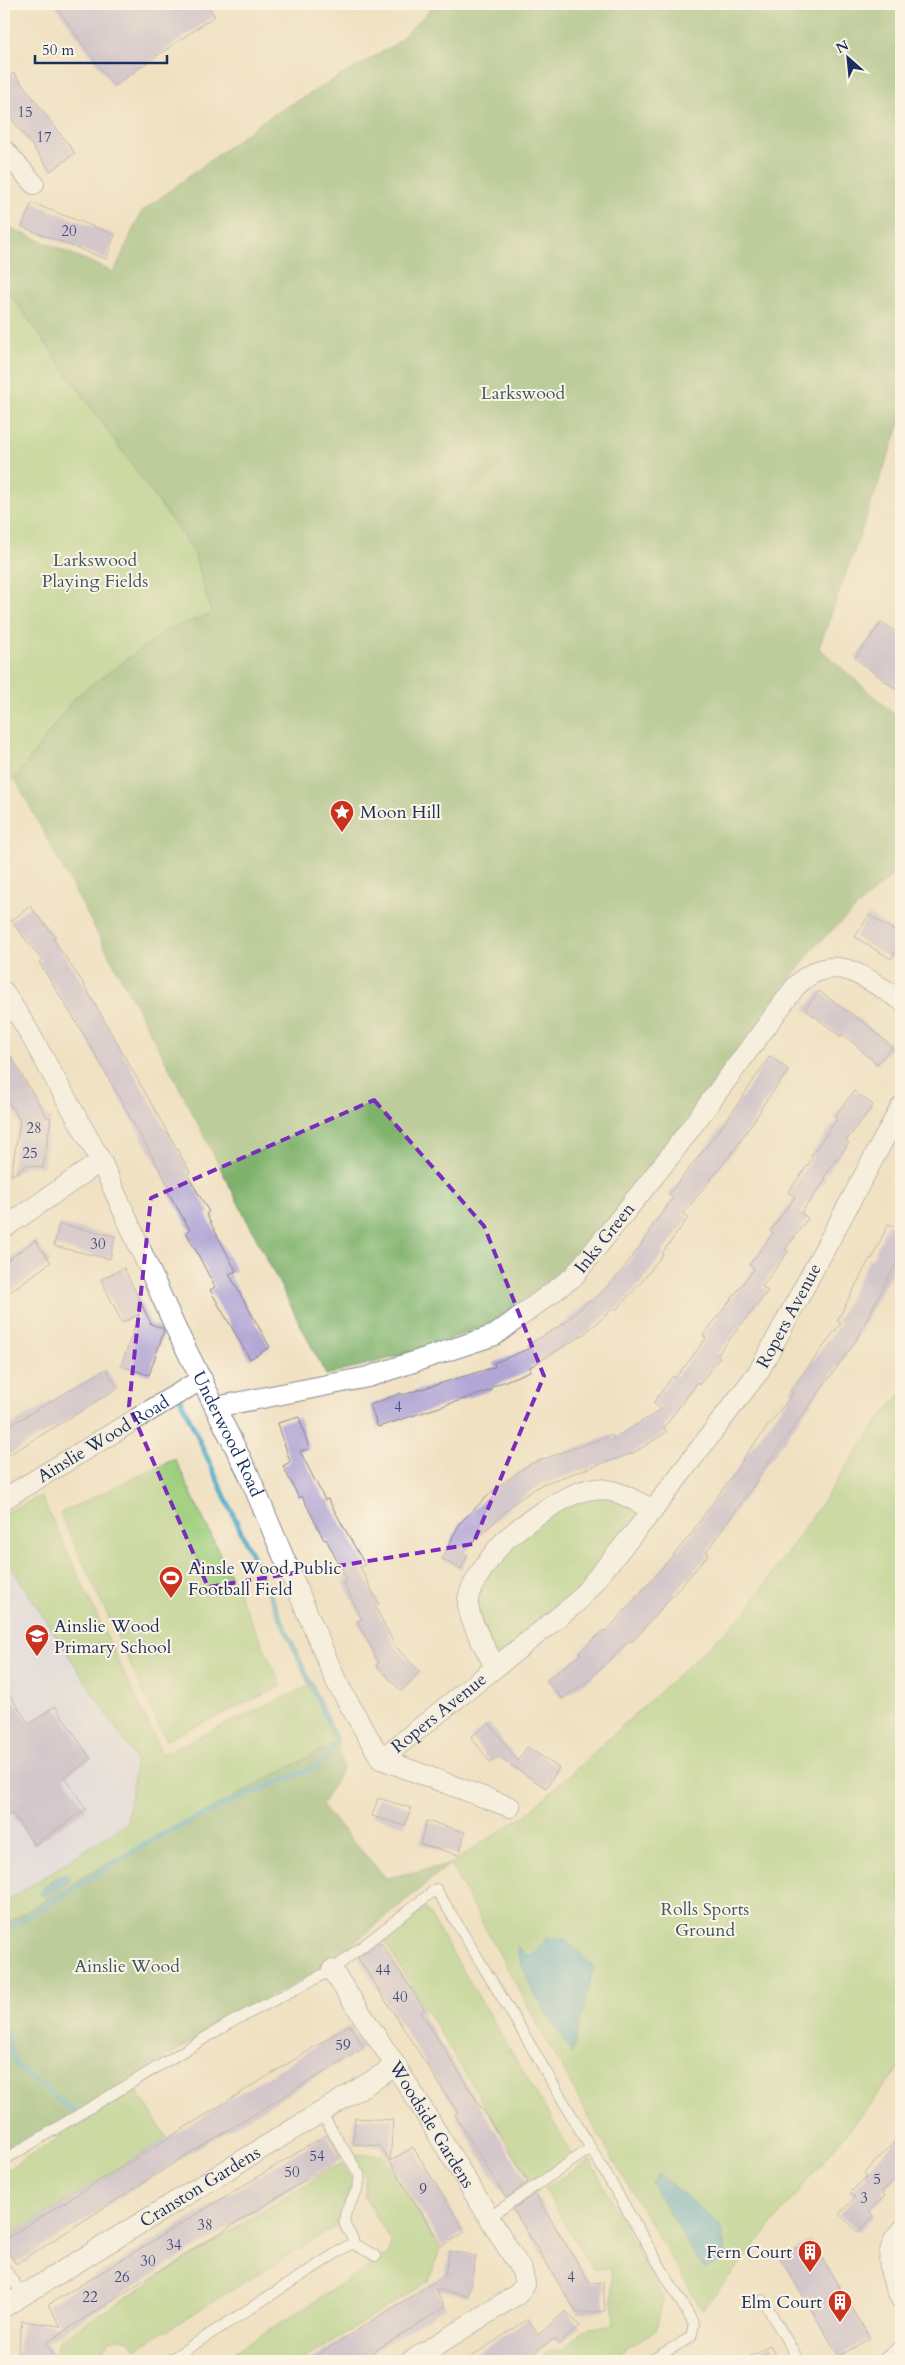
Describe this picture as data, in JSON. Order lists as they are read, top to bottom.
{
  "streets": {
    "street": [
      "Inks Green",
      "Ropers Avenue",
      "Underwood Road",
      "Ainslie Wood Road",
      "Woodside Gardens",
      "Cranston Gardens"
    ]
  },
  "crossings": [
    ["Inks Green", "Underwood Road"],
    ["Ropers Avenue", "Underwood Road"],
    ["Underwood Road", "Ainslie Wood Road"],
    ["Woodside Gardens", "Cranston Gardens"]
  ],
  "parks": [
    "Larkswood",
    "Larkswood Playing Fields",
    "Rolls Sports Ground",
    "Ainslie Wood"
  ],
  "places": {
    "place": ["Moon Hill"],
    "sports": ["Ainsle Wood Public Football Field"],
    "school or university": ["Ainslie Wood Primary School"],
    "building": ["Fern Court", "Elm Court"]
  },
  "house_numbers": [
    "15",
    "17",
    "20",
    "28",
    "25",
    "30",
    "4",
    "44",
    "40",
    "59",
    "54",
    "50",
    "5",
    "9",
    "3",
    "38",
    "34",
    "30",
    "26",
    "4",
    "22"
  ],
  "scale_bar": "50 m",
  "north": "top left"
}
